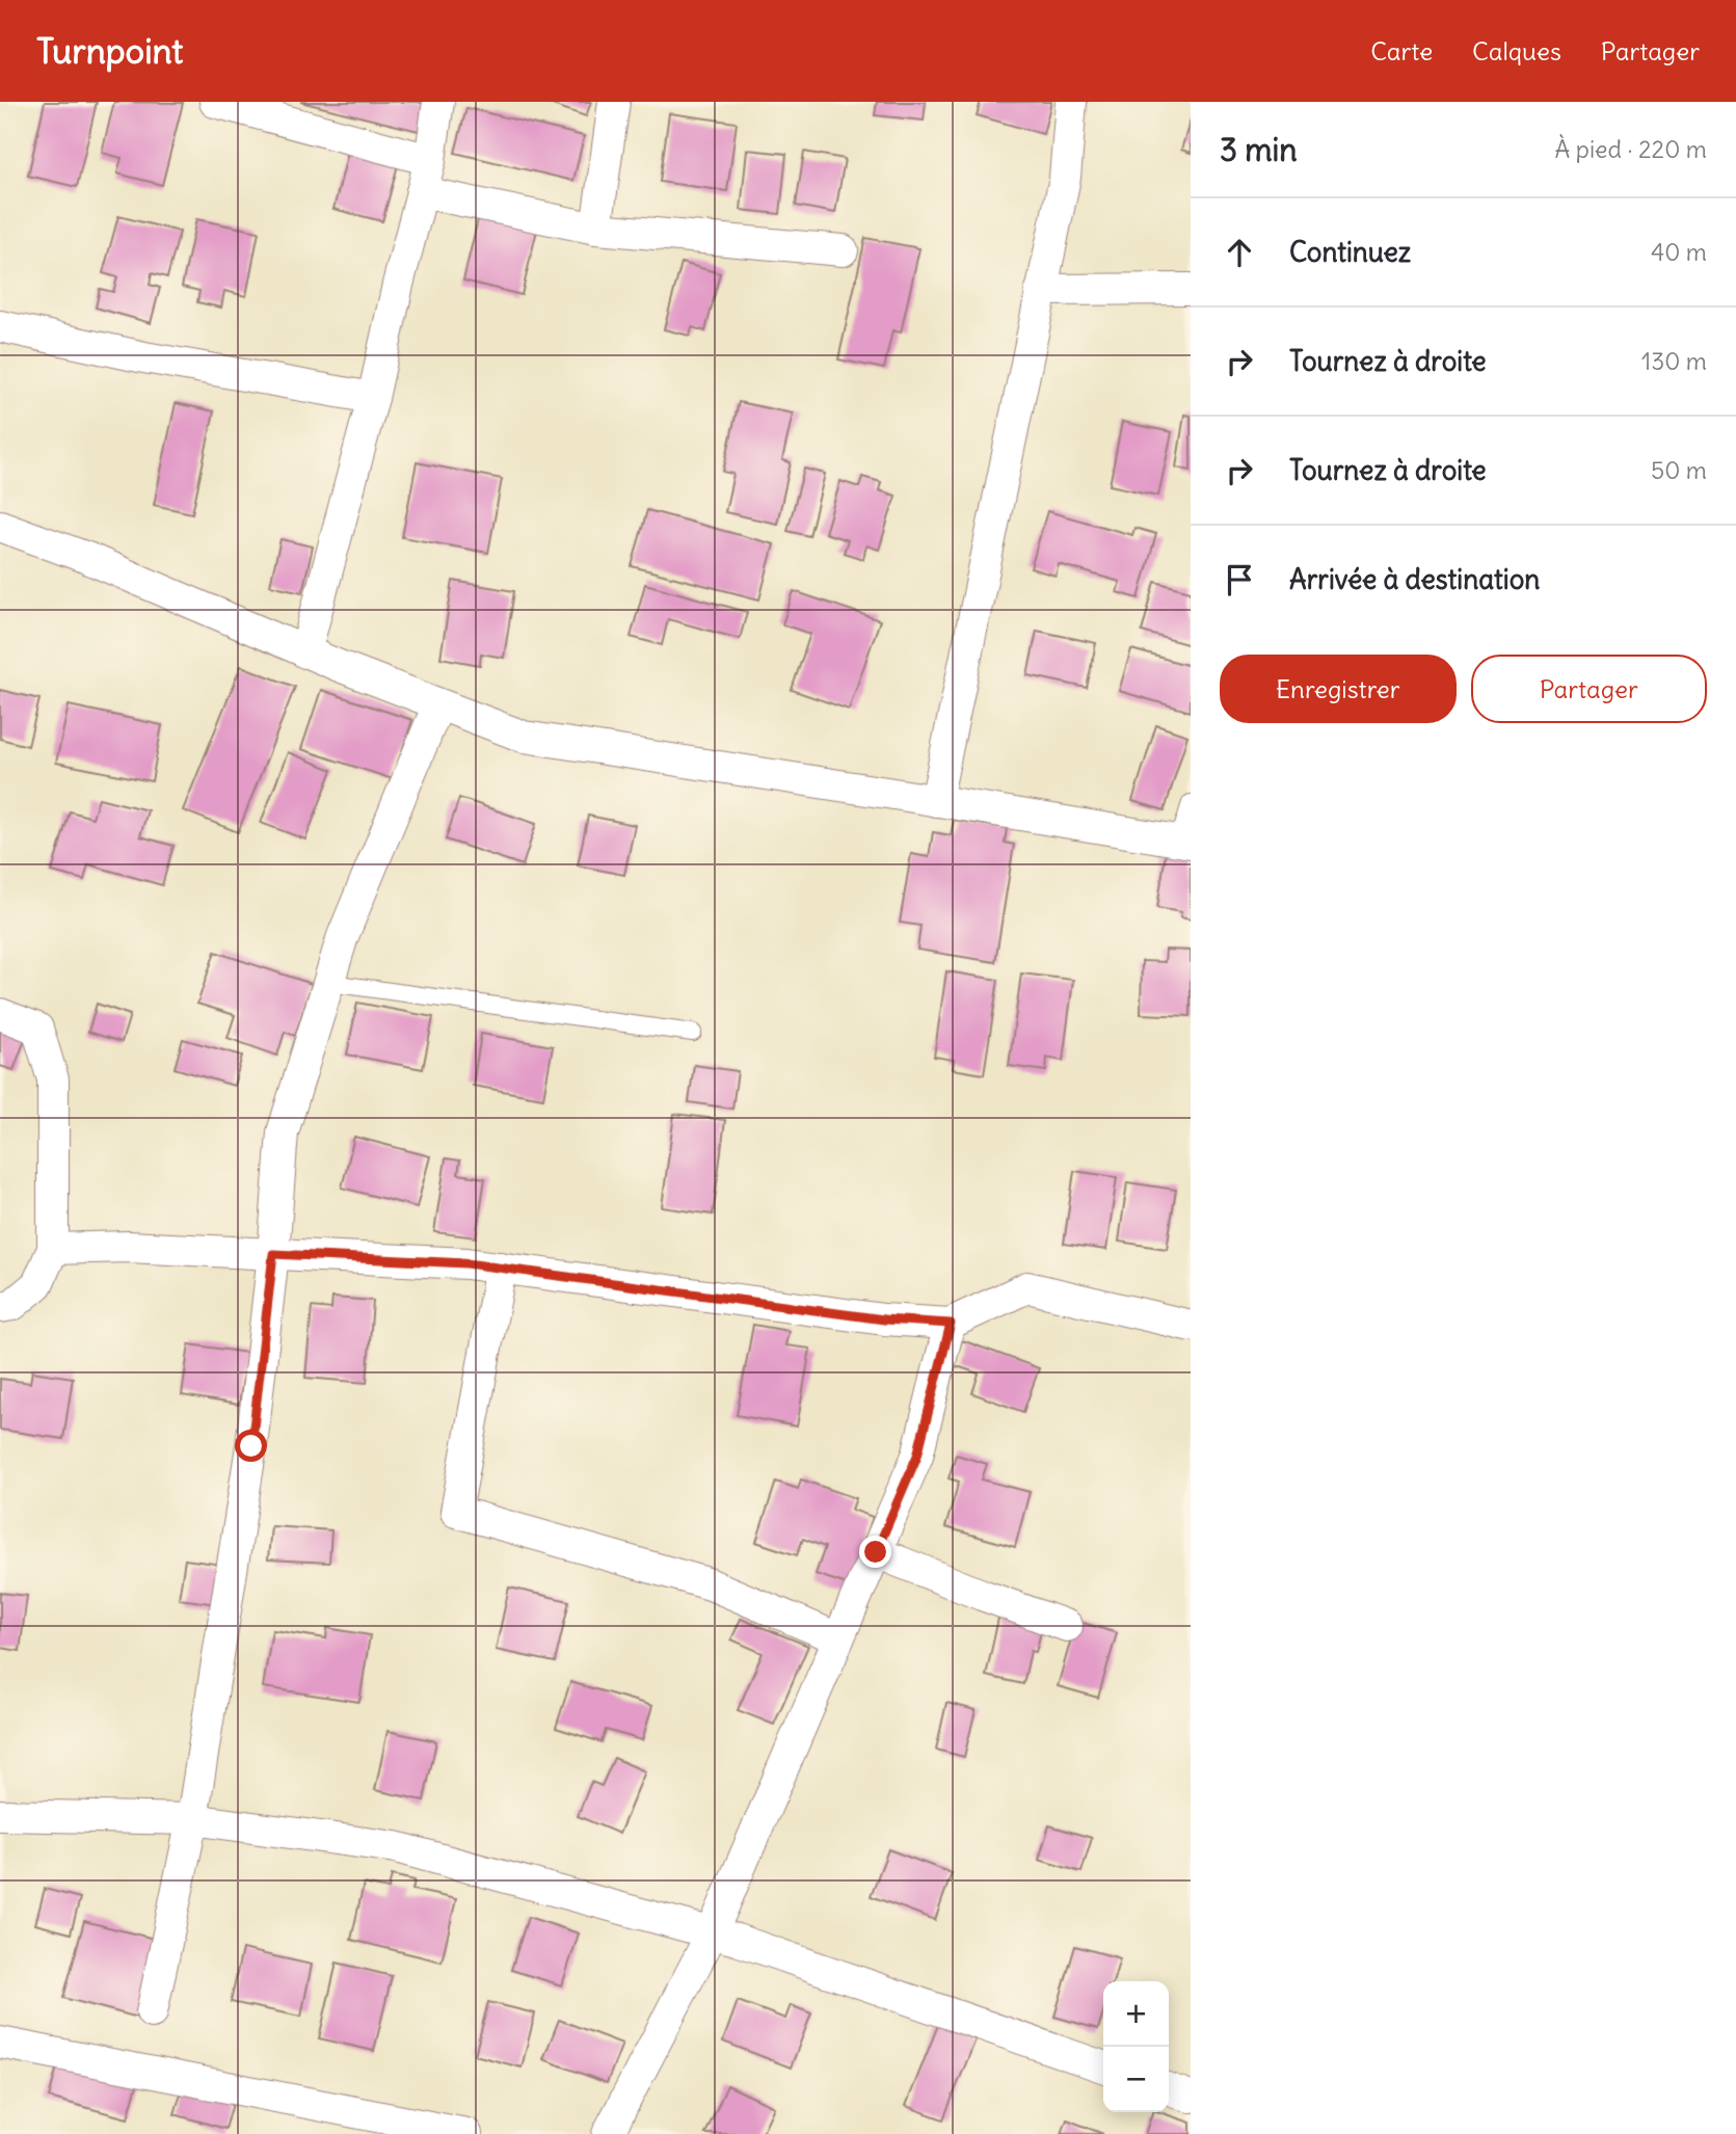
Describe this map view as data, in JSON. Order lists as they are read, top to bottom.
{
  "page": {
    "header": "Turnpoint",
    "nav": ["Carte", "Calques", "Partager"],
    "heading": ["3 min", "À pied · 220 m"],
    "list": [
      ["Continuez", "40 m"],
      ["Tournez à droite", "130 m"],
      ["Tournez à droite", "50 m"],
      "Arrivée à destination"
    ],
    "buttons": ["Enregistrer", "Partager"],
    "map_buttons": ["+", "−"]
  }
}
